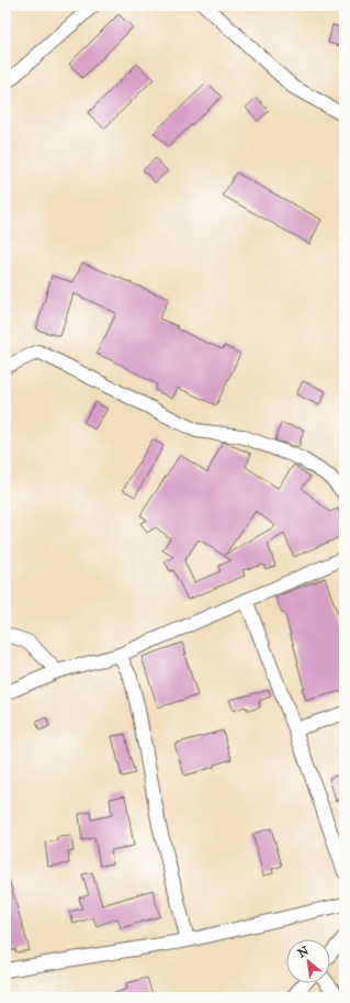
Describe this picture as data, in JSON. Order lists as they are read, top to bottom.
{
  "north": "top left"
}
